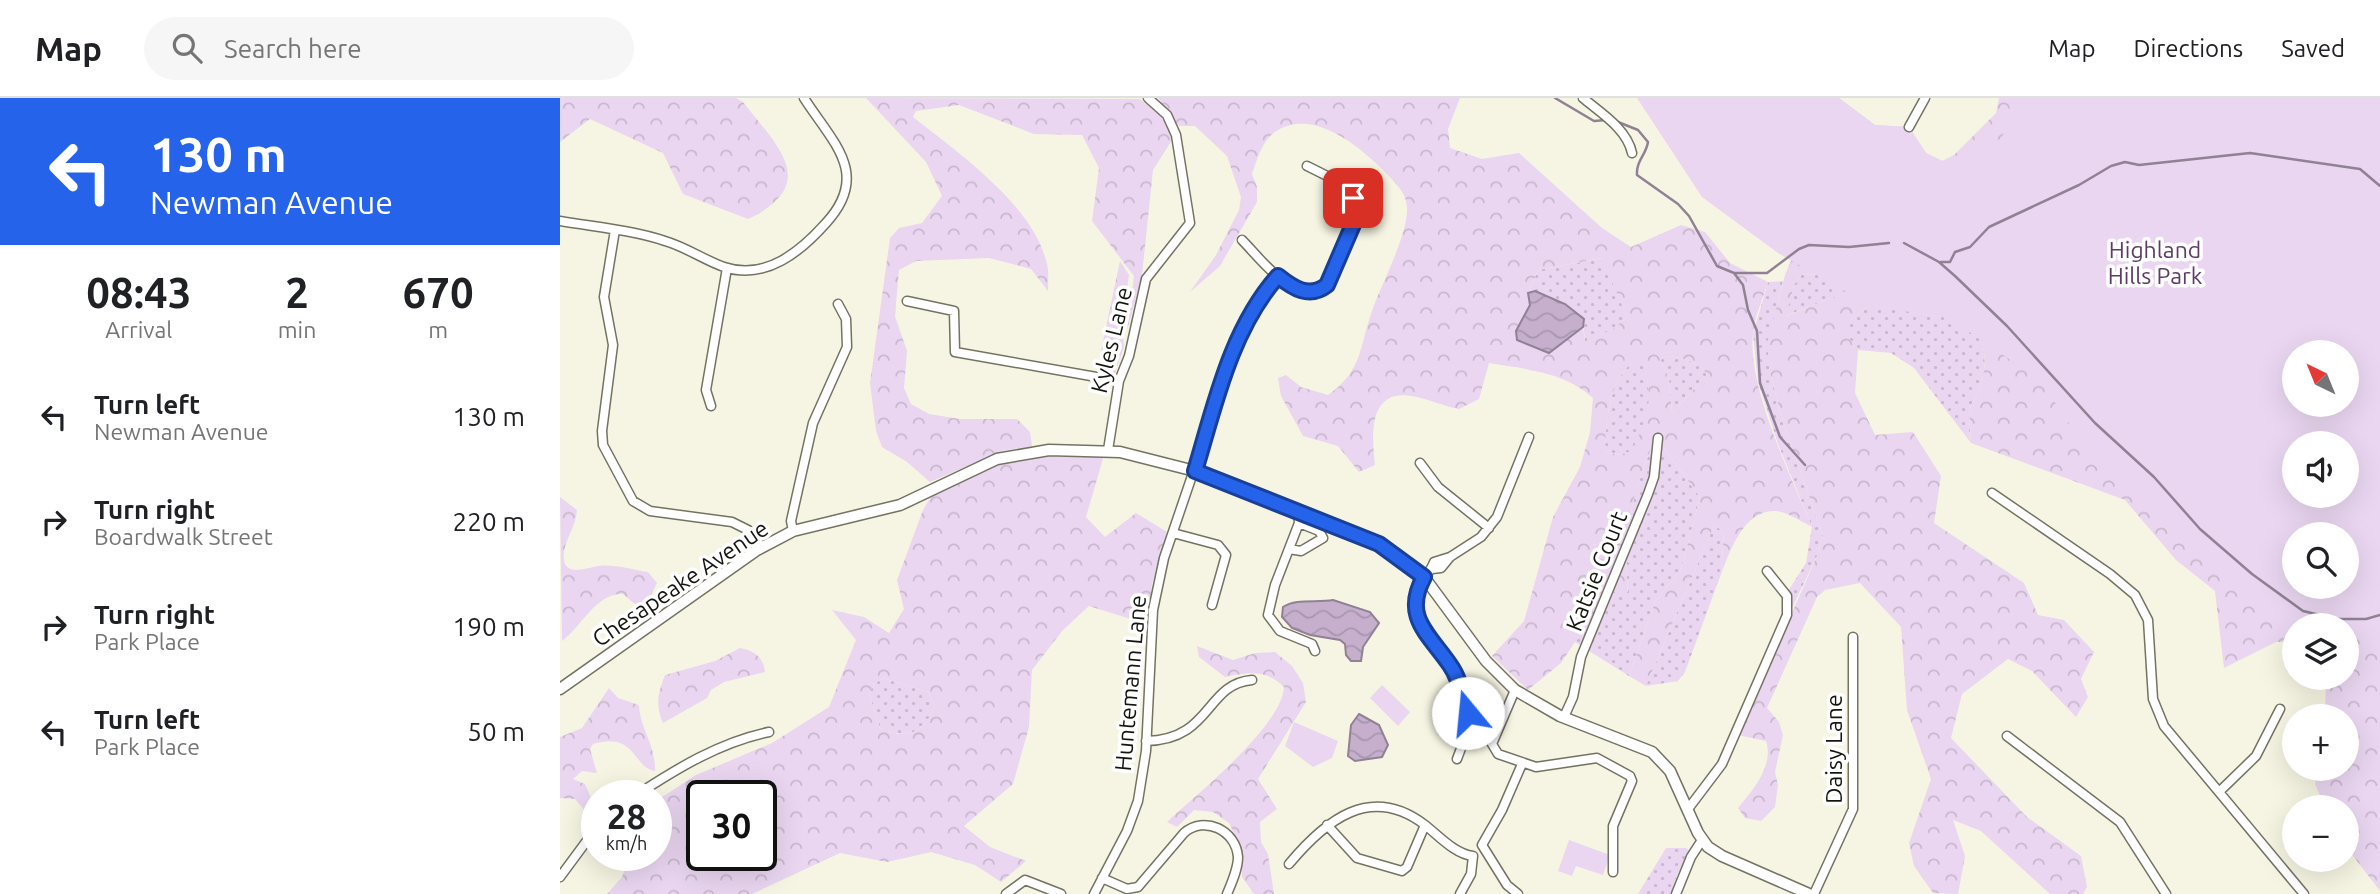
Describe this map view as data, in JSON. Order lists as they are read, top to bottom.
{
  "streets": {
    "street": [
      "Kyles Lane",
      "Katsie Court",
      "Chesapeake Avenue",
      "Huntemann Lane",
      "Daisy Lane"
    ]
  },
  "crossings": [
    ["Kyles Lane", "Chesapeake Avenue"],
    ["Katsie Court", "Chesapeake Avenue"],
    ["Chesapeake Avenue", "Huntemann Lane"]
  ],
  "parks": ["Highland Hills Park"],
  "north": "top left",
  "page": {
    "header": "Map",
    "search": "Search here",
    "nav": ["Map", "Directions", "Saved"],
    "turn": ["130 m", "Newman Avenue"],
    "eta": [
      "08:43",
      "Arrival",
      "2",
      "min",
      "670",
      "m"
    ],
    "map_buttons": ["+", "−"],
    "list": [
      {
        "name": "Turn left",
        "note": "Newman Avenue",
        "value": "130 m"
      },
      {
        "name": "Turn right",
        "note": "Boardwalk Street",
        "value": "220 m"
      },
      {
        "name": "Turn right",
        "note": "Park Place",
        "value": "190 m"
      },
      {
        "name": "Turn left",
        "note": "Park Place",
        "value": "50 m"
      }
    ],
    "speed": "28 km/h",
    "limit": "30"
  }
}
